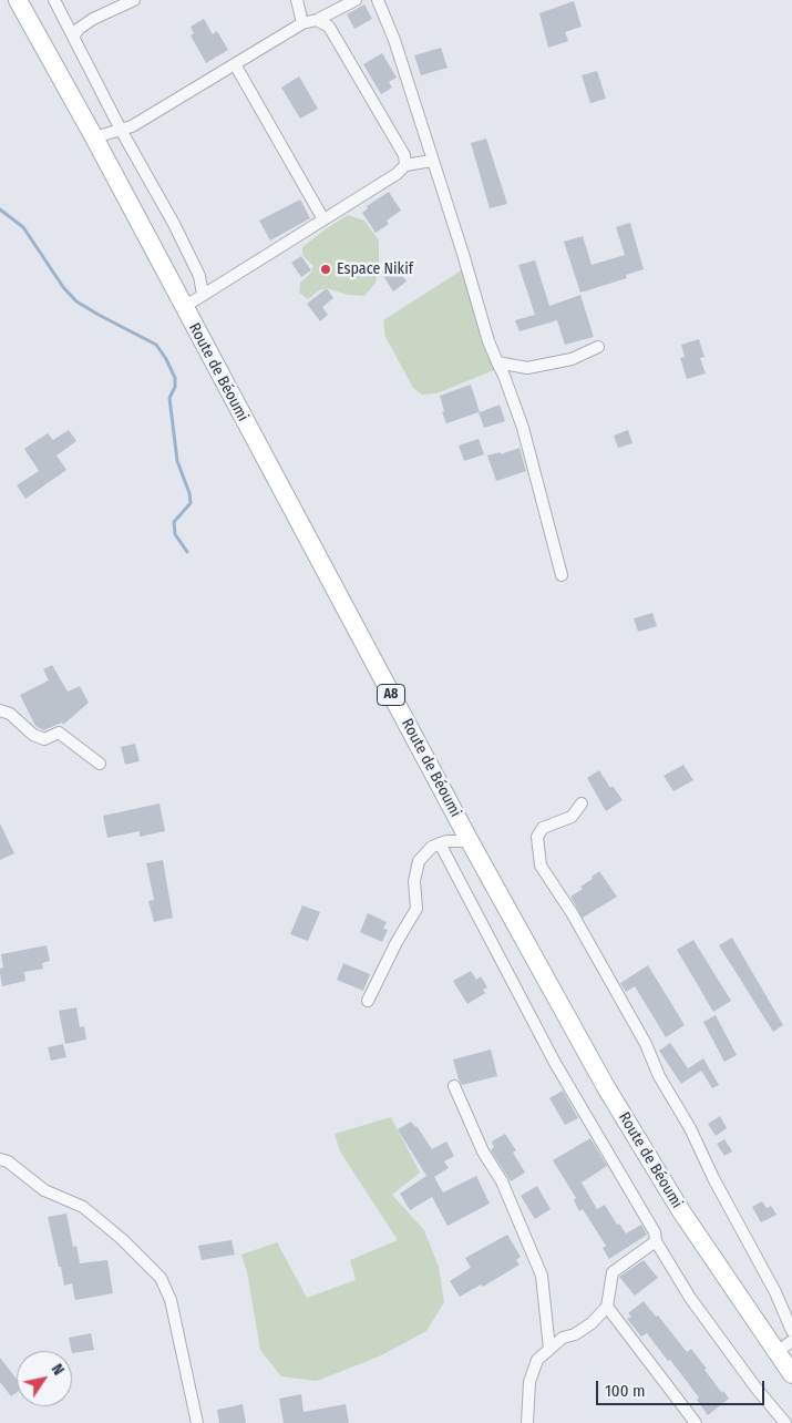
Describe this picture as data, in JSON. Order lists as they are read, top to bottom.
{
  "streets": {
    "main road": ["Route de Béoumi", "A8"]
  },
  "places": ["Espace Nikif"],
  "scale_bar": "100 m",
  "north": "top right"
}
